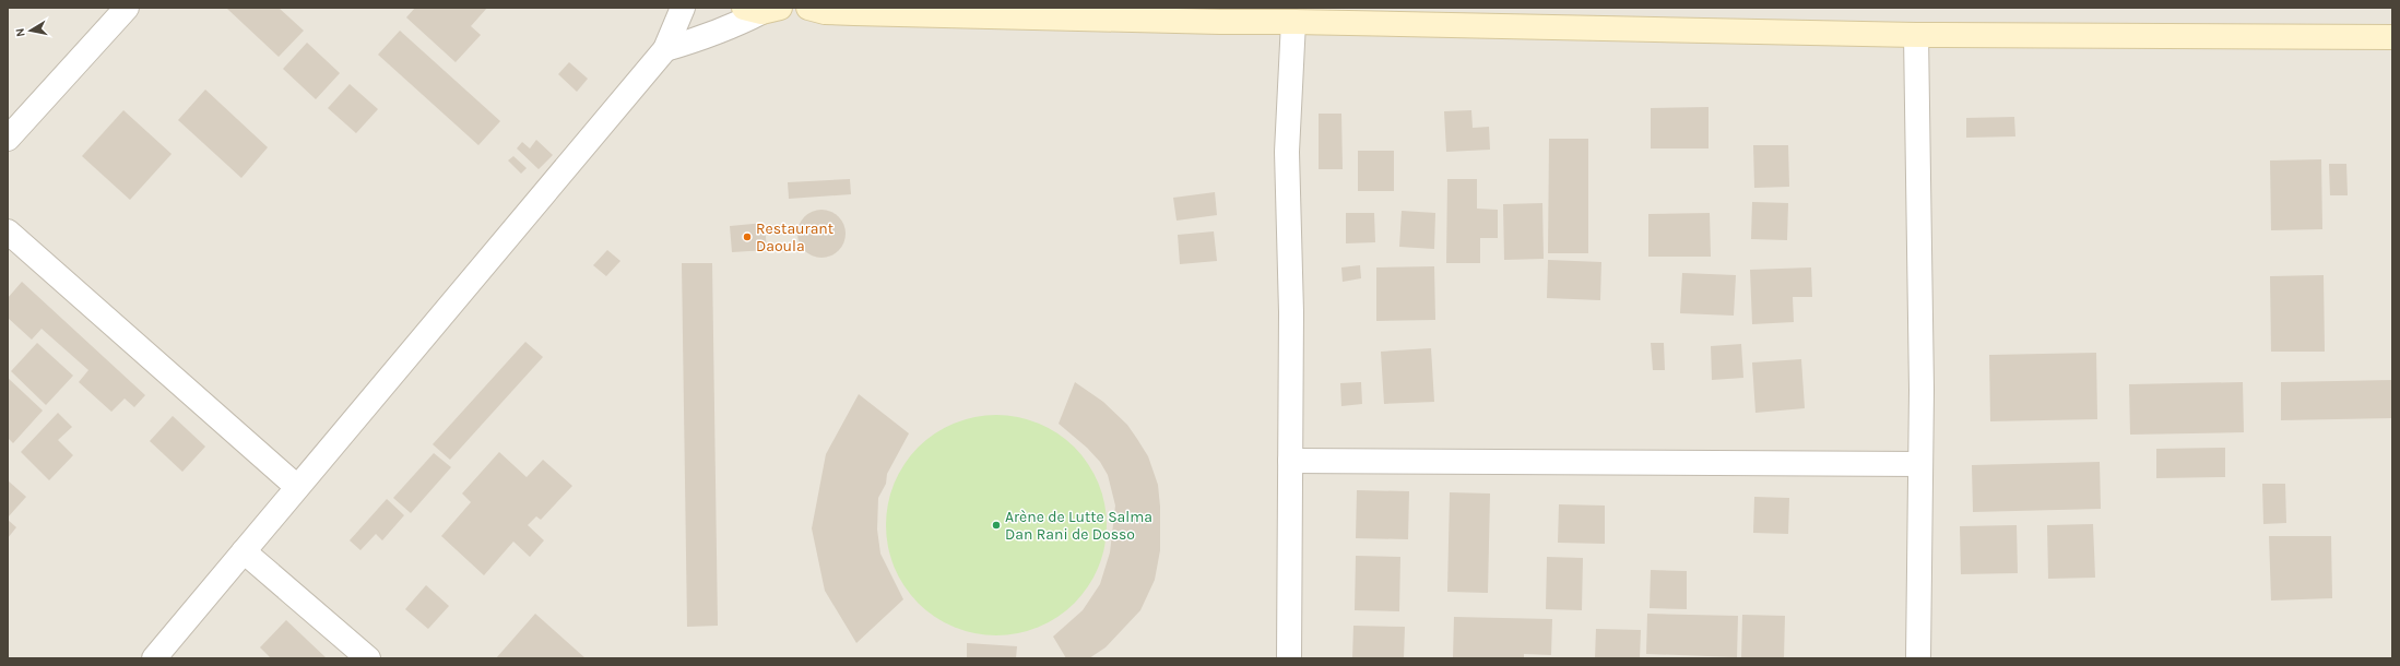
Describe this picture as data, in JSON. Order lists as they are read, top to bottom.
{
  "places": ["Restaurant Daoula", "Arène de Lutte Salma Dan Rani de Dosso"],
  "north": "left"
}
